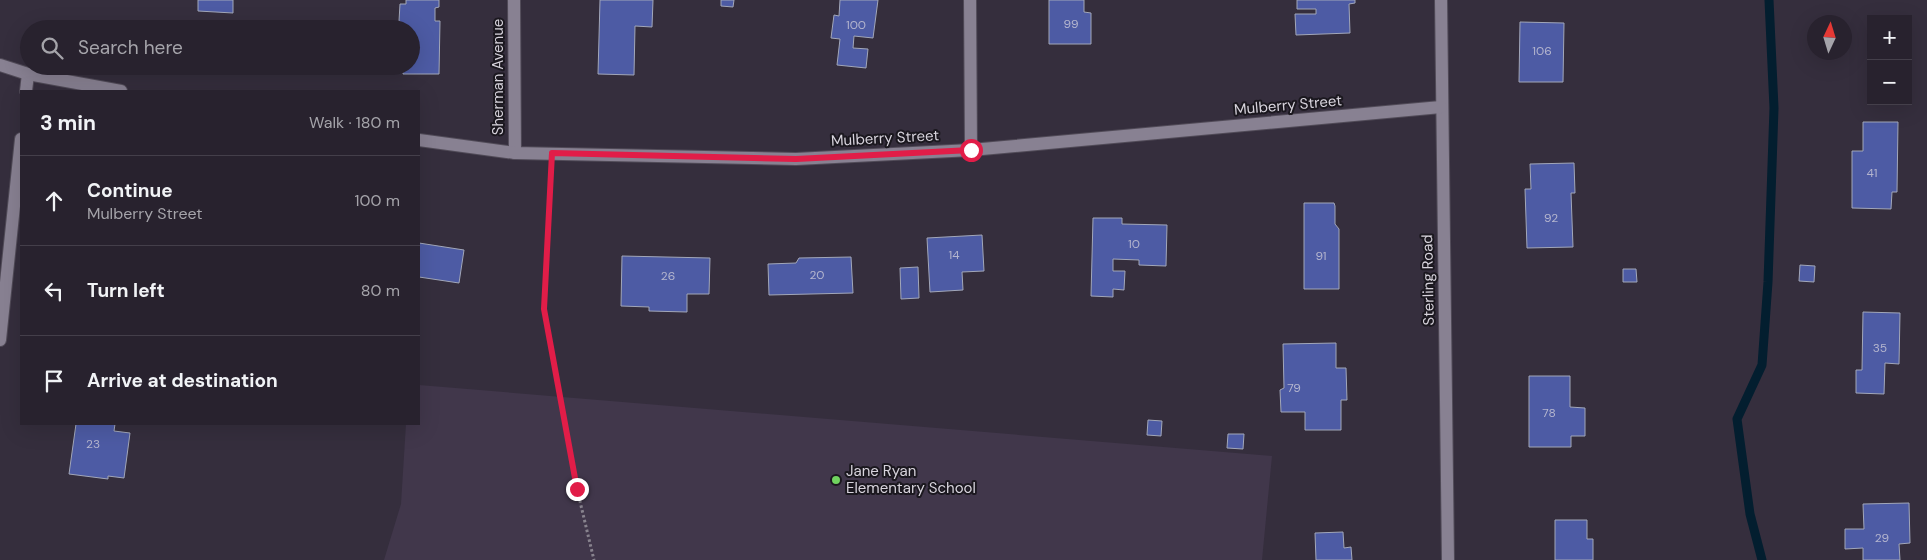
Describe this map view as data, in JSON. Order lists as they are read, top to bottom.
{
  "streets": {
    "street": ["Sherman Avenue", "Mulberry Street", "Sterling Road"]
  },
  "crossings": [
    ["Sherman Avenue", "Mulberry Street"],
    ["Mulberry Street", "Sterling Road"]
  ],
  "places": ["Jane Ryan Elementary School"],
  "house_numbers": [
    "99",
    "100",
    "106",
    "41",
    "92",
    "10",
    "14",
    "91",
    "20",
    "26",
    "35",
    "79",
    "78",
    "23",
    "29"
  ],
  "north": "top",
  "page": {
    "map_buttons": ["+", "−"],
    "search": "Search here",
    "heading": ["3 min", "Walk · 180 m"],
    "list": [
      ["Continue", "Mulberry Street", "100 m"],
      ["Turn left", "80 m"],
      "Arrive at destination"
    ]
  }
}
